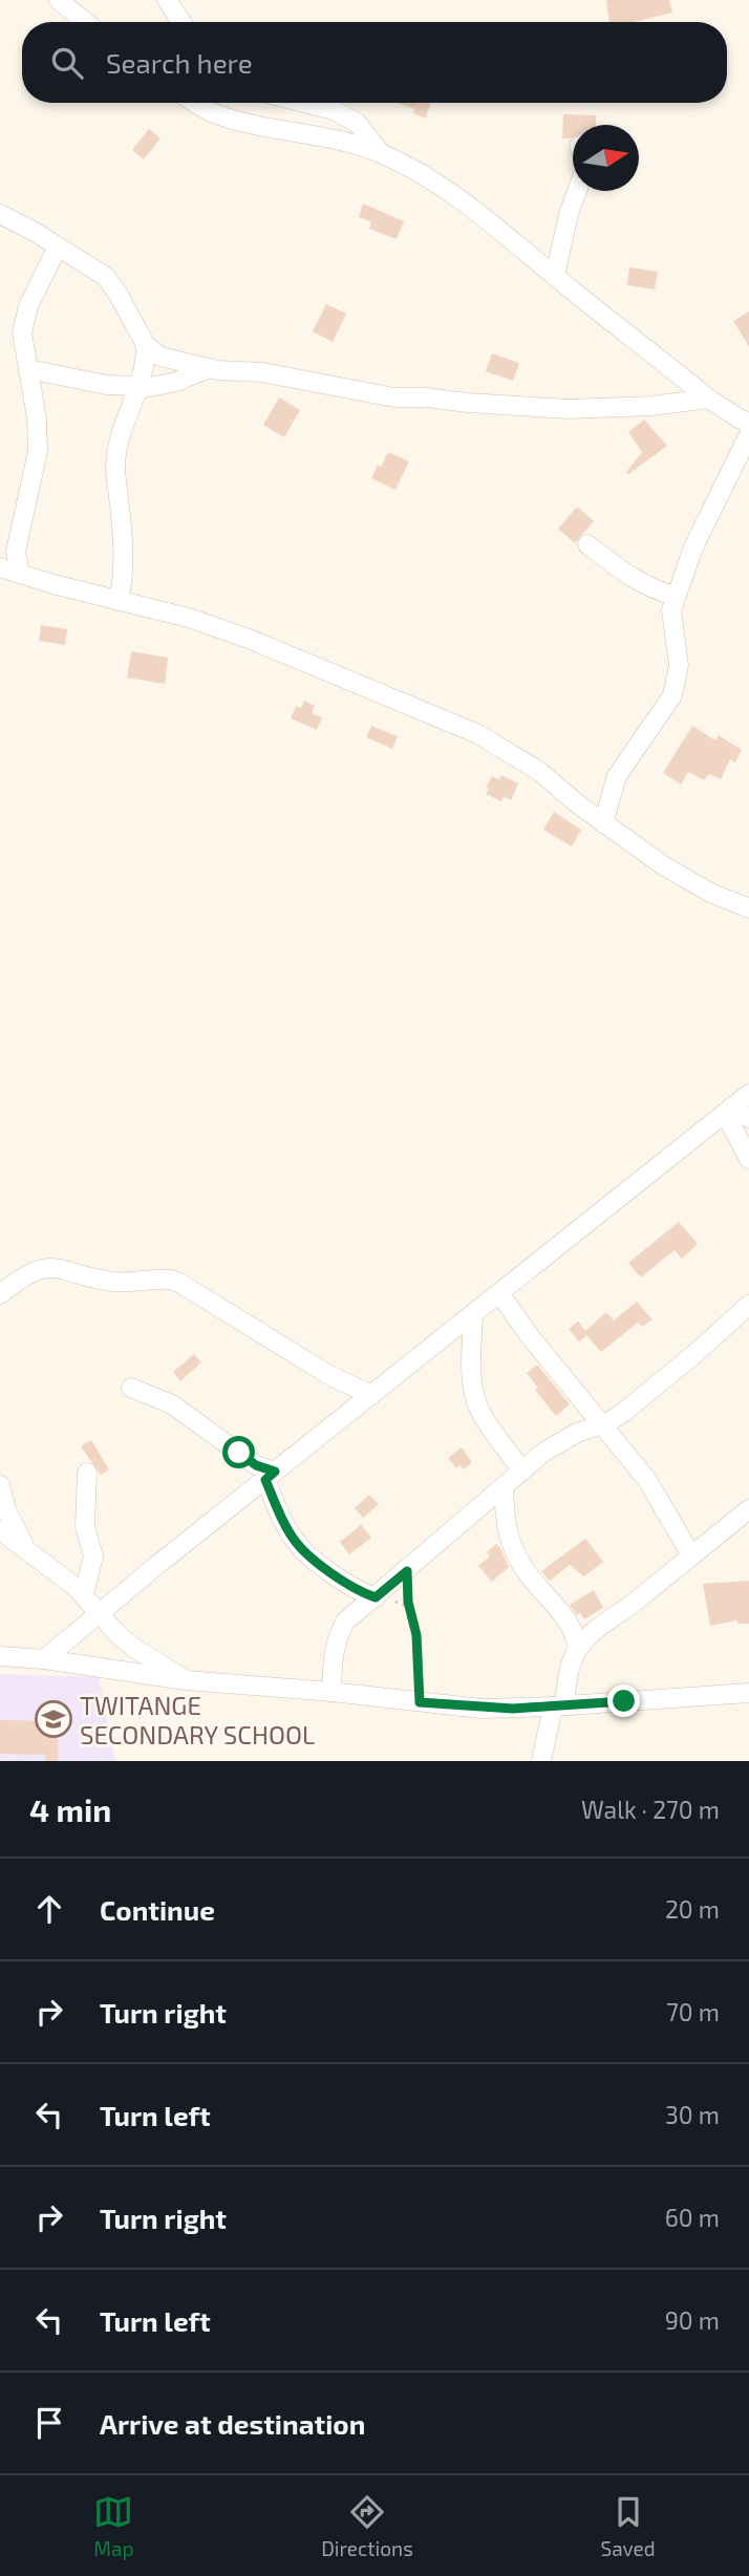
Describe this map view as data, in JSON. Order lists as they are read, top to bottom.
{
  "places": {
    "school or university": ["TWITANGE SECONDARY SCHOOL"]
  },
  "north": "right",
  "page": {
    "search": "Search here",
    "heading": ["4 min", "Walk · 270 m"],
    "list": [
      ["Continue", "20 m"],
      ["Turn right", "70 m"],
      ["Turn left", "30 m"],
      ["Turn right", "60 m"],
      ["Turn left", "90 m"],
      "Arrive at destination"
    ],
    "nav": ["Map", "Directions", "Saved"]
  }
}
